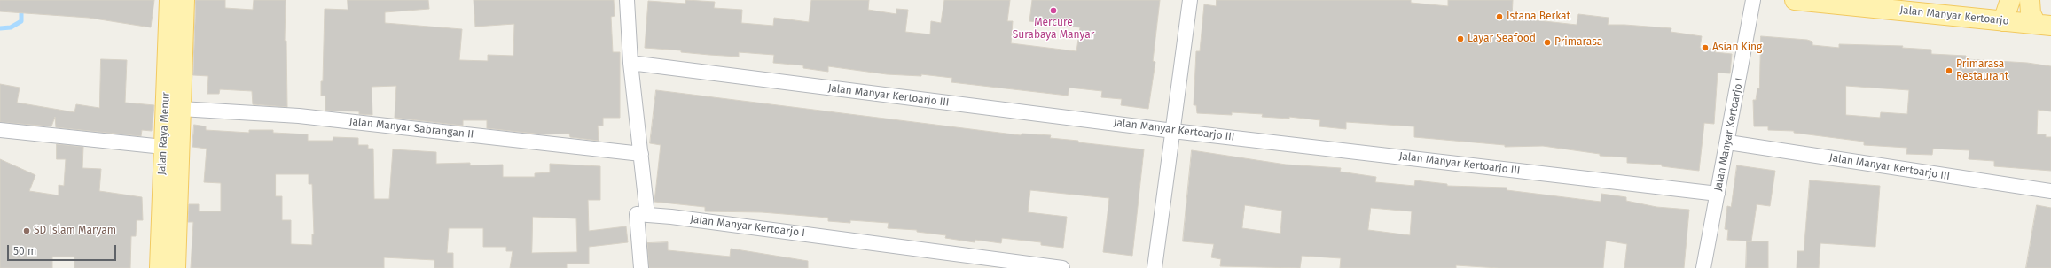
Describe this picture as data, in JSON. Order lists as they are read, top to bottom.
{
  "streets": {
    "main road": ["Jalan Manyar Kertoarjo", "Jalan Raya Menur"],
    "street": ["Jalan Manyar Kertoarjo III", "Jalan Manyar Sabrangan II", "Jalan Manyar Kertoarjo I"]
  },
  "crossings": [
    ["Jalan Manyar Kertoarjo III", "Jalan Manyar Kertoarjo I"],
    ["Jalan Manyar Sabrangan II", "Jalan Raya Menur"]
  ],
  "places": [
    "Mercure Surabaya Manyar",
    "Istana Berkat",
    "Layar Seafood",
    "Primarasa",
    "Asian King",
    "Primarasa Restaurant",
    "SD Islam Maryam"
  ],
  "scale_bar": "50 m"
}
